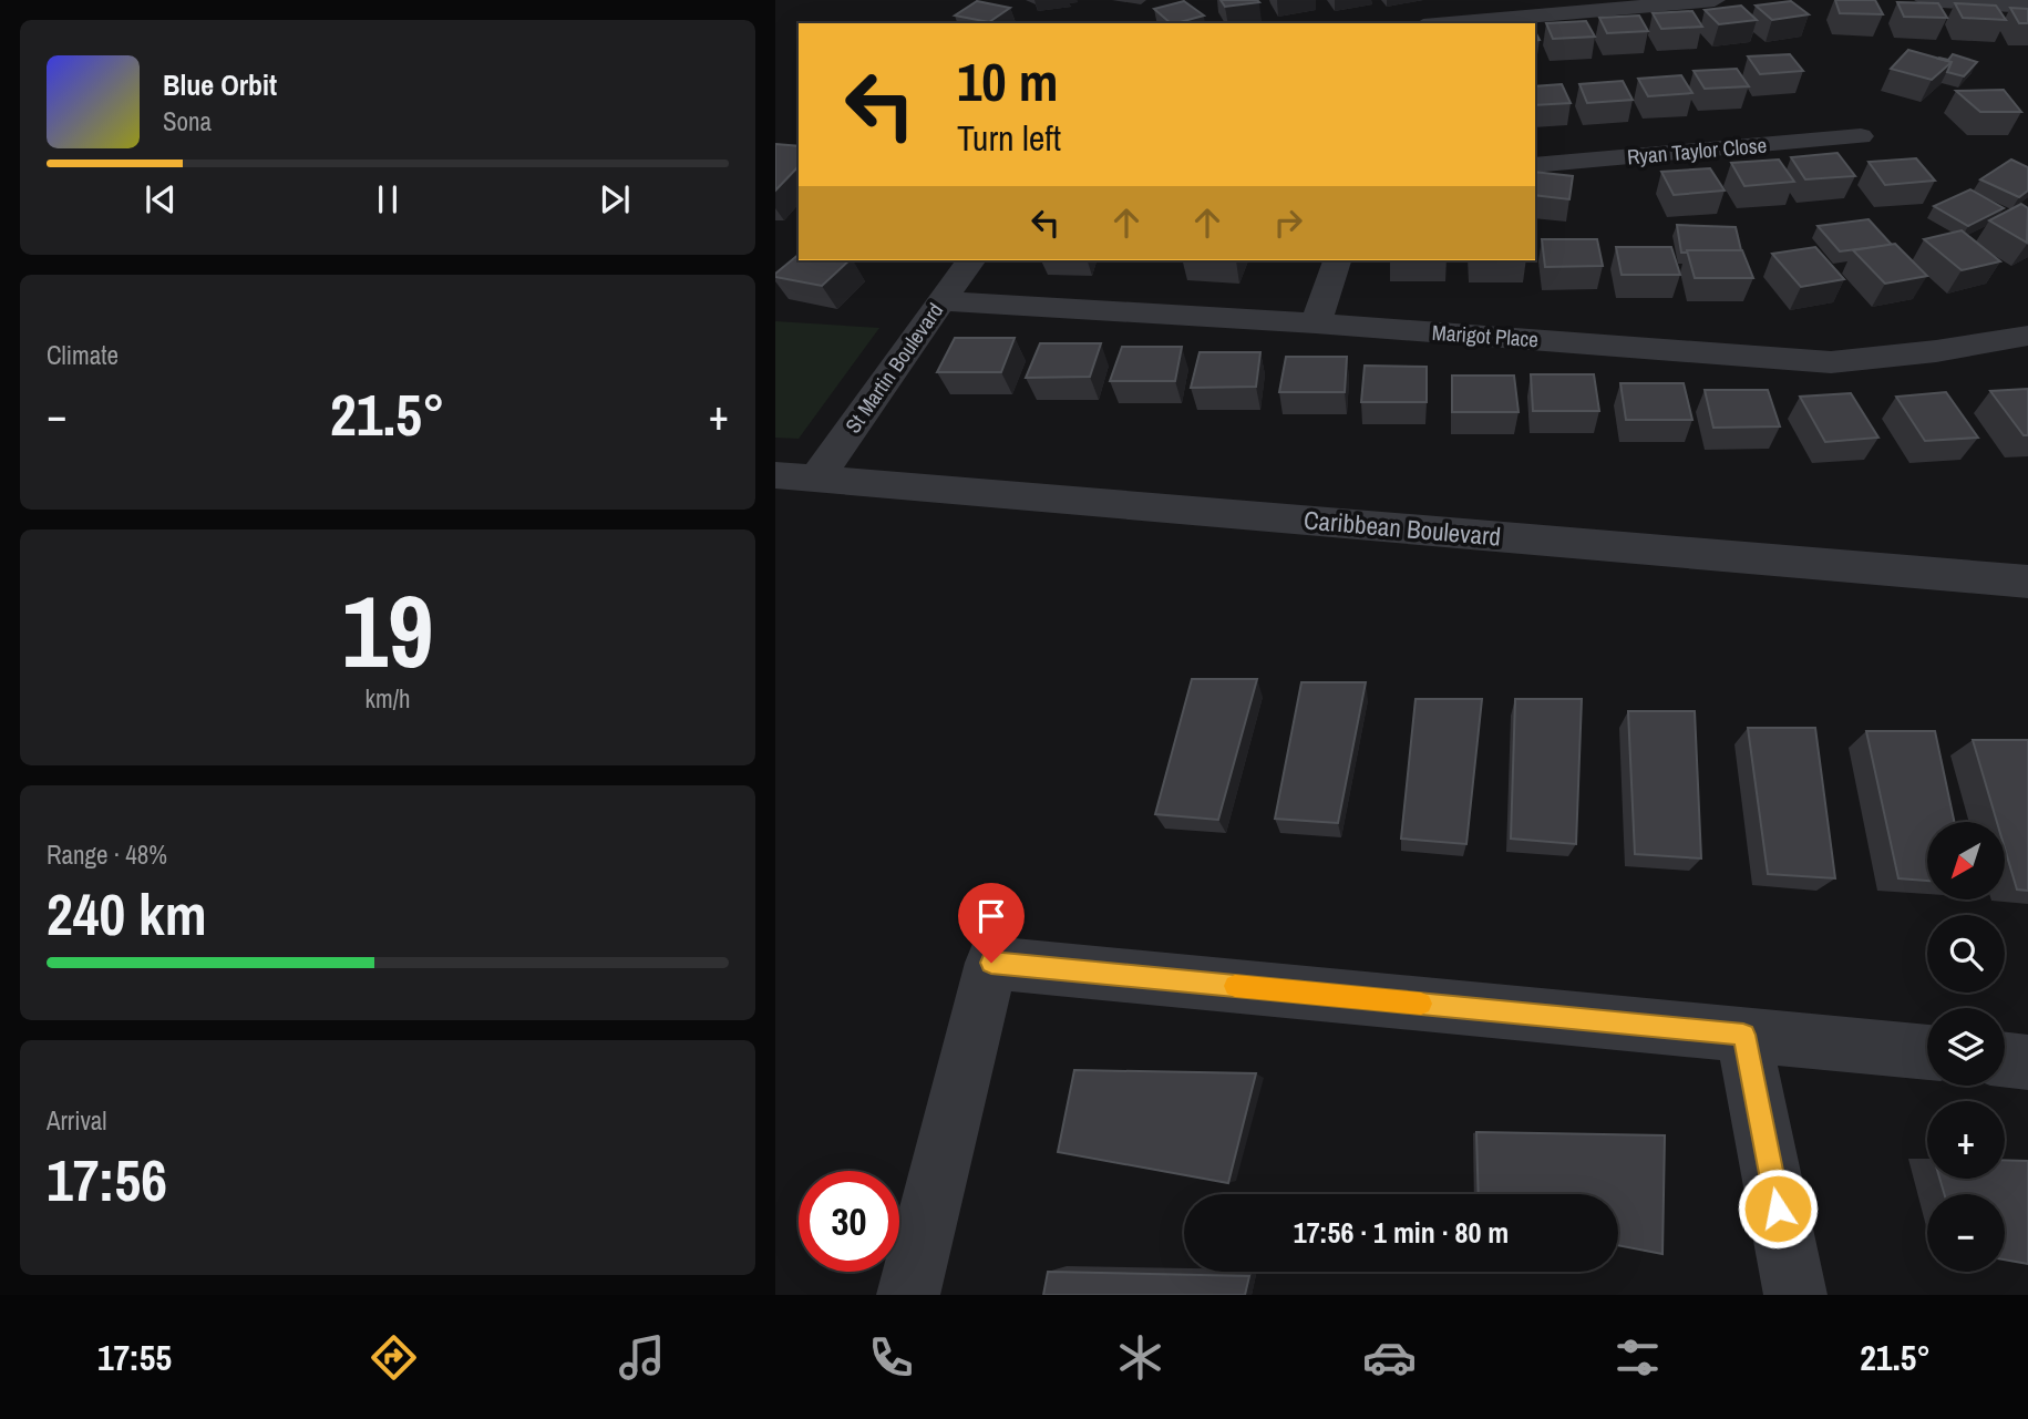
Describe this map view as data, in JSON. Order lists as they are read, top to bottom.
{
  "streets": {
    "street": [
      "Ryan Taylor Close",
      "Marigot Place",
      "St Martin Boulevard",
      "Caribbean Boulevard"
    ]
  },
  "crossings": [
    ["Marigot Place", "St Martin Boulevard"],
    ["St Martin Boulevard", "Caribbean Boulevard"]
  ],
  "north": "bottom left",
  "page": {
    "turn": ["10 m", "Turn left"],
    "song": ["Blue Orbit", "Sona"],
    "tile": [
      "Climate",
      ["19", "km/h"],
      ["Range · 48%", "240 km"],
      ["Arrival", "17:56"]
    ],
    "heat": ["−", "21.5°", "+"],
    "map_buttons": ["+", "−"],
    "limit": "30",
    "trip": "17:56 · 1 min · 80 m",
    "tabs": ["17:55", "21.5°"]
  }
}
